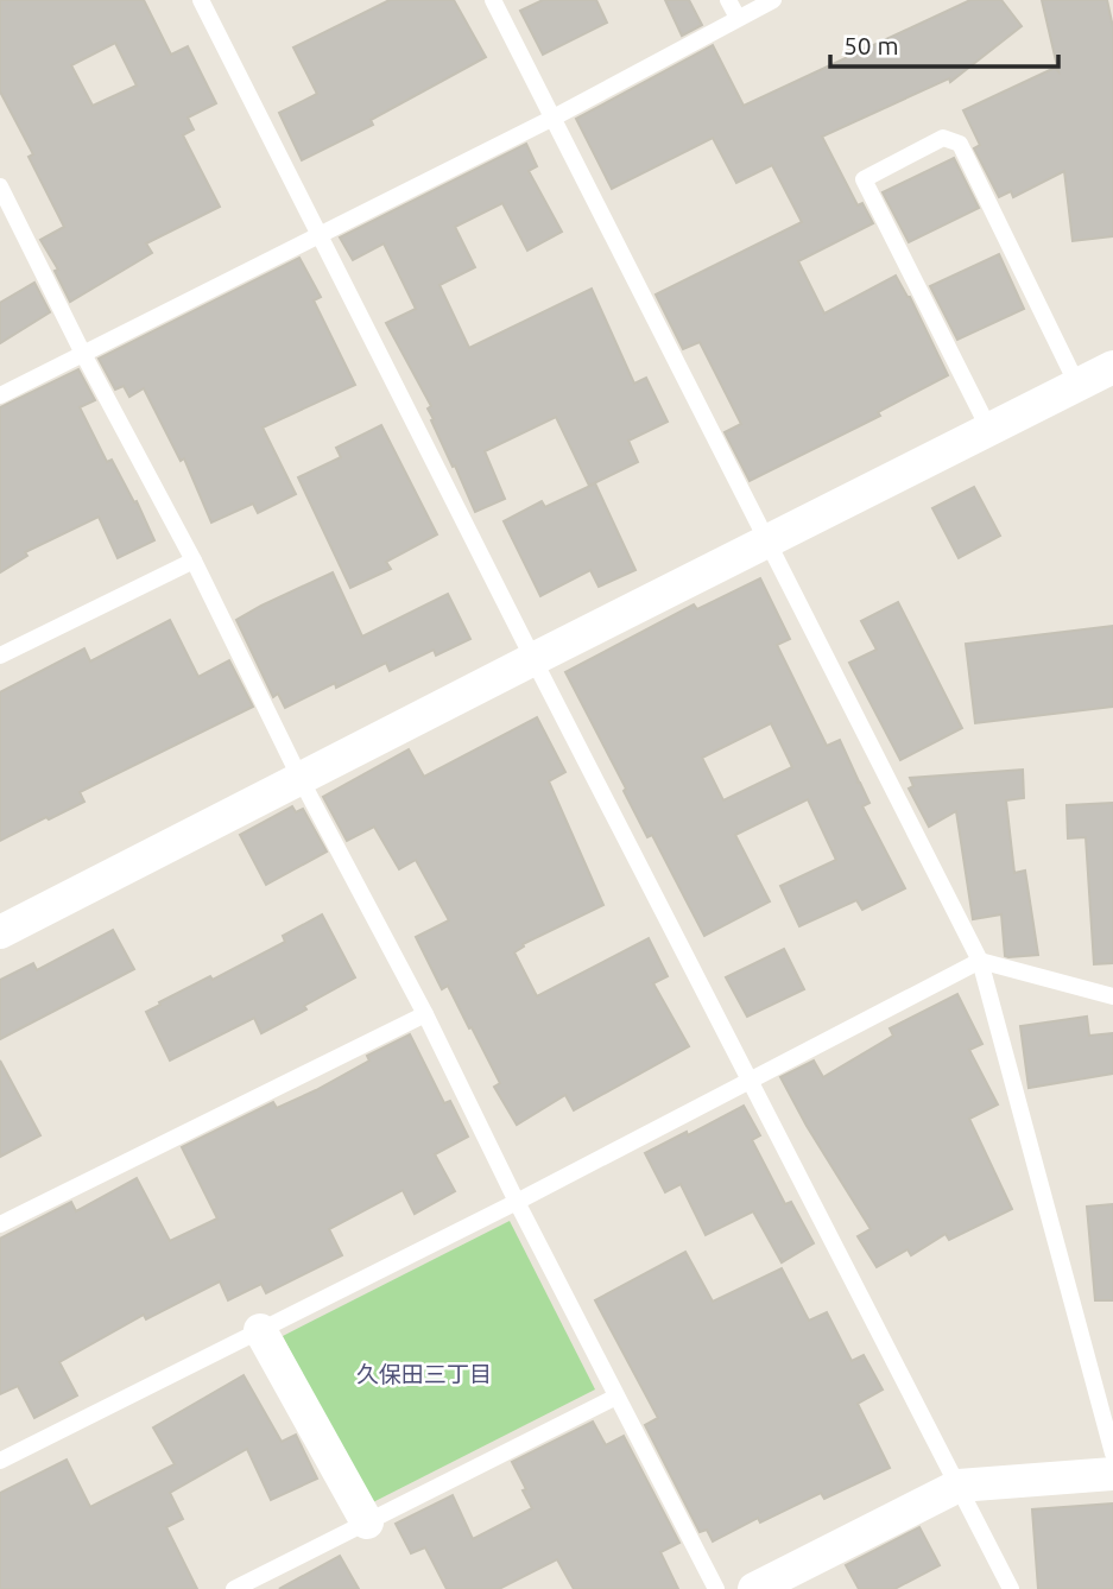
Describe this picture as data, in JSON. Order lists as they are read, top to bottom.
{
  "districts": ["久保田三丁目"],
  "scale_bar": "50 m"
}
